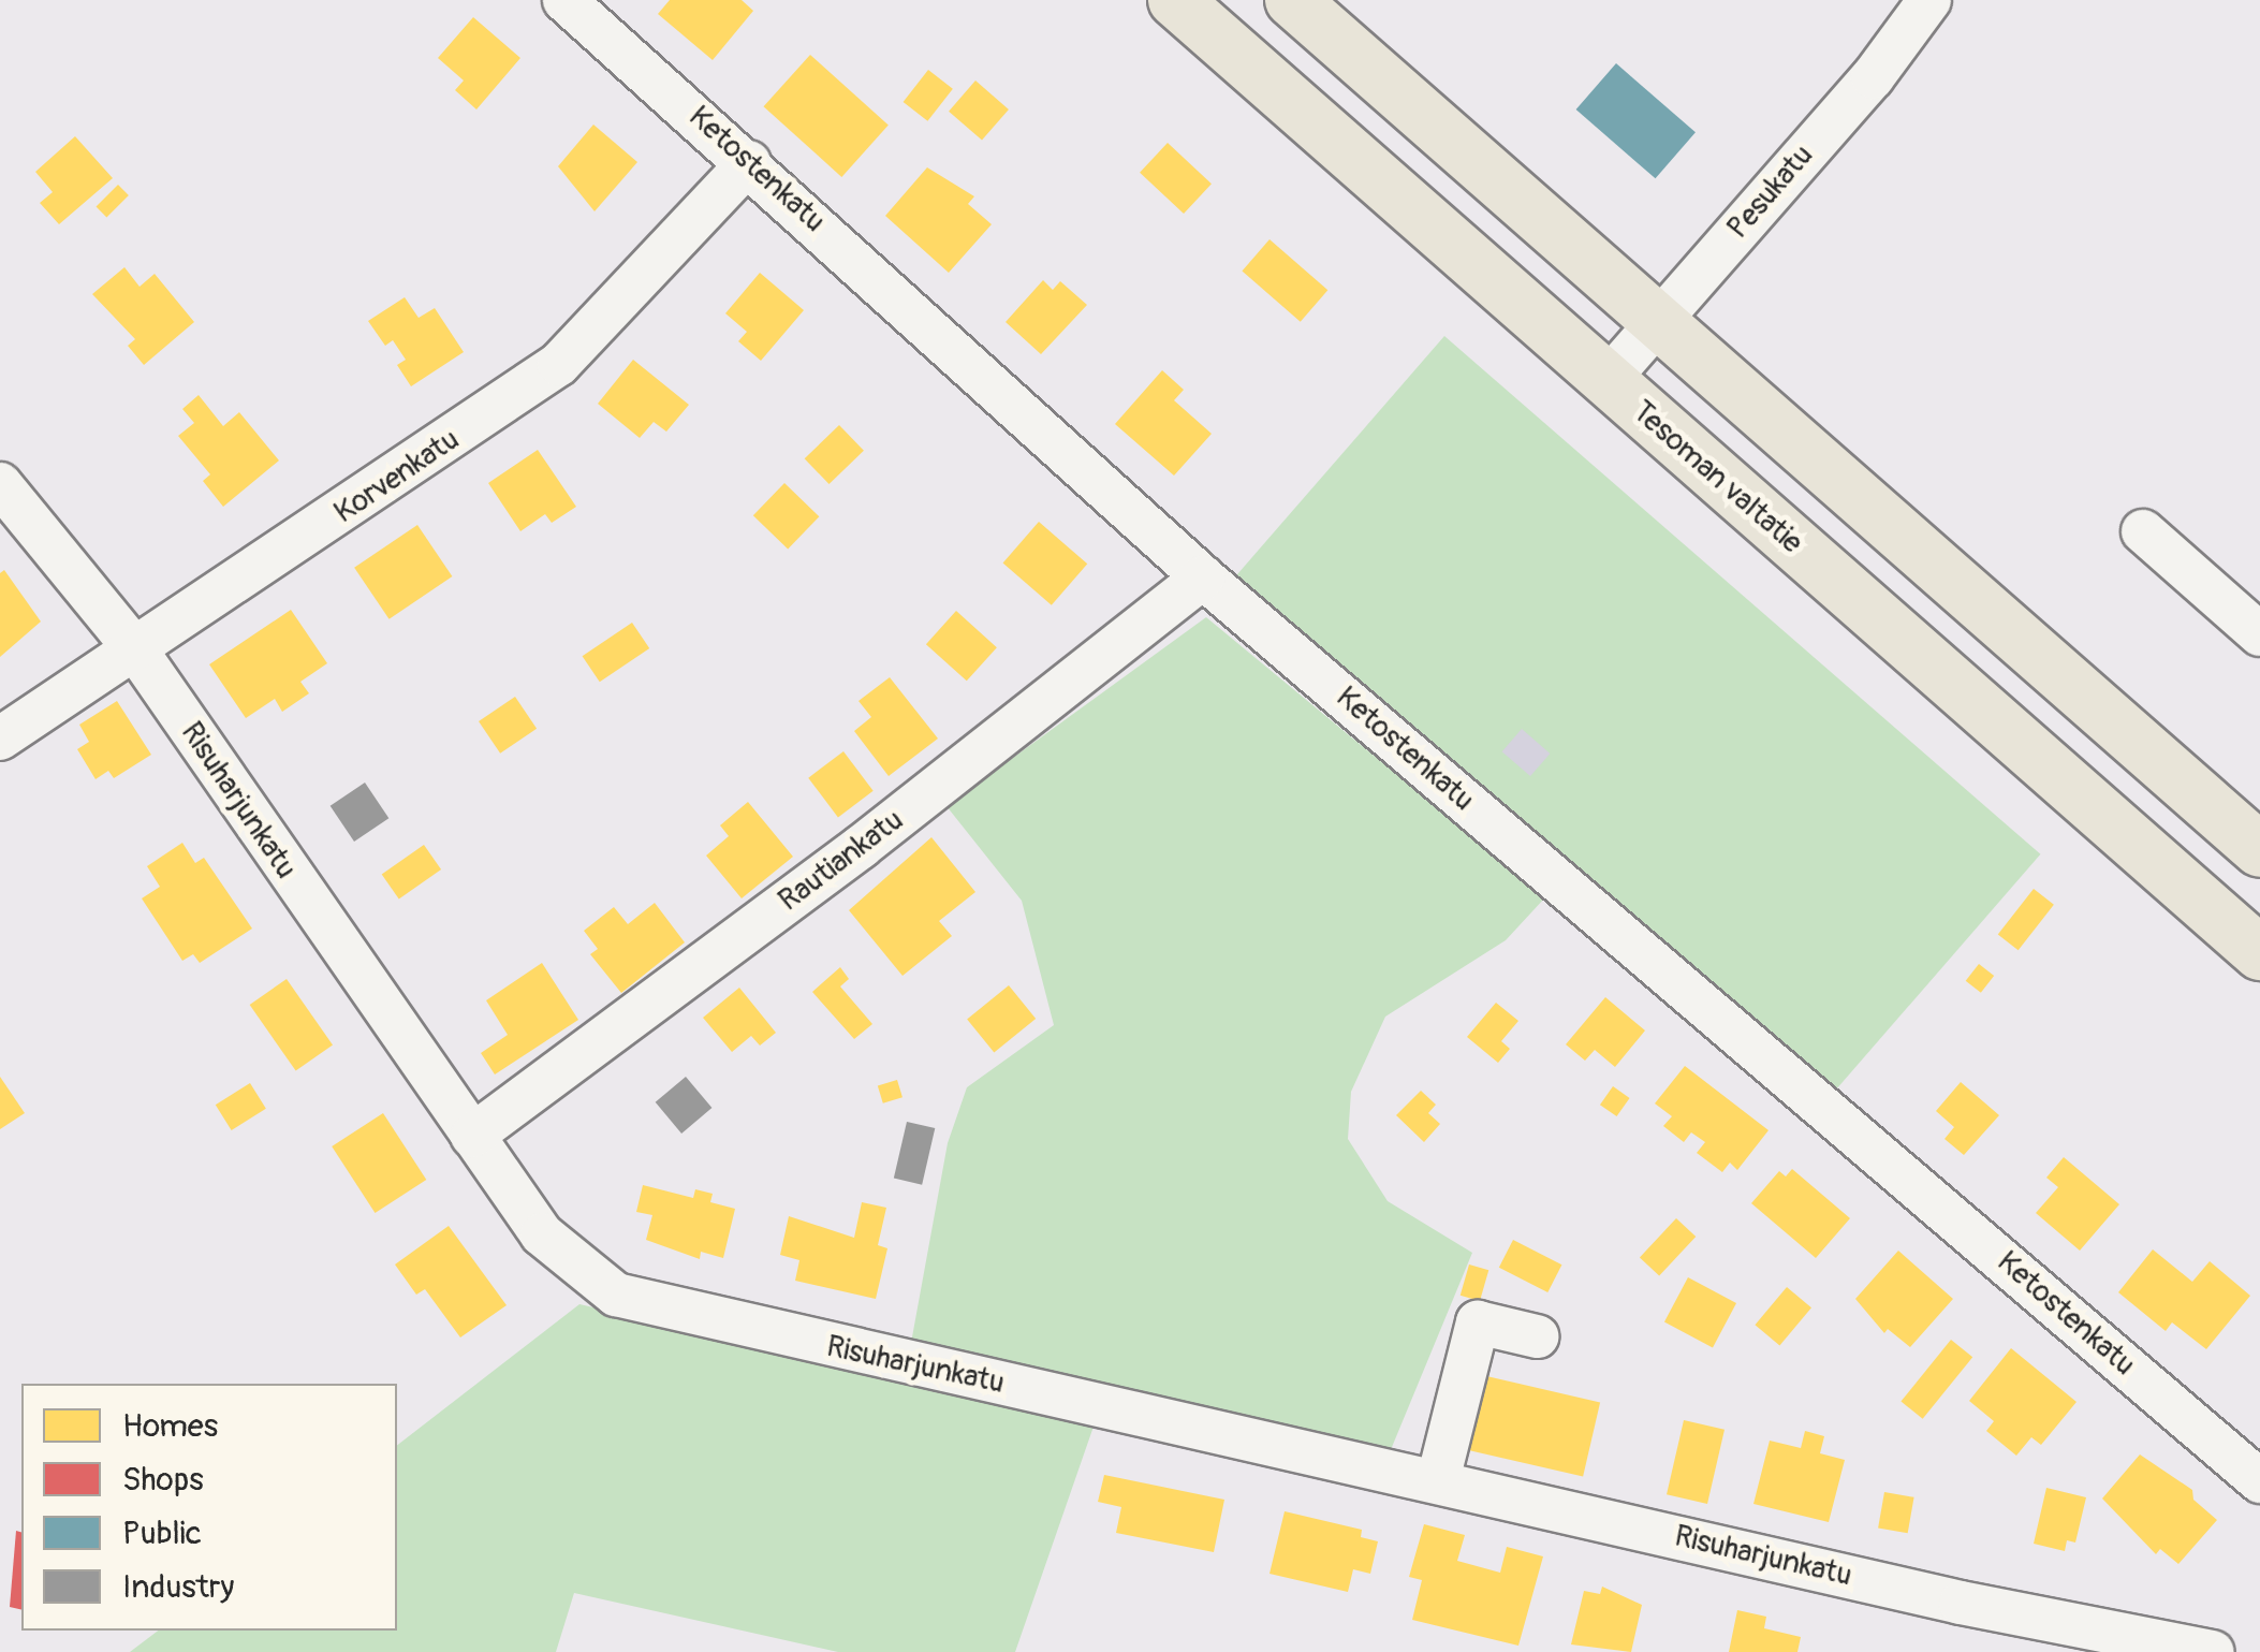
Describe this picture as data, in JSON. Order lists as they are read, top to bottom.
{
  "streets": {
    "main road": ["Tesoman valtatie"],
    "street": [
      "Ketostenkatu",
      "Pesukatu",
      "Korvenkatu",
      "Risuharjunkatu",
      "Rautiankatu"
    ]
  },
  "crossings": [
    ["Ketostenkatu", "Korvenkatu"],
    ["Ketostenkatu", "Rautiankatu"],
    ["Pesukatu", "Tesoman valtatie"],
    ["Korvenkatu", "Risuharjunkatu"],
    ["Risuharjunkatu", "Rautiankatu"]
  ],
  "legend": [
    "Homes",
    "Shops",
    "Public",
    "Industry"
  ]
}
